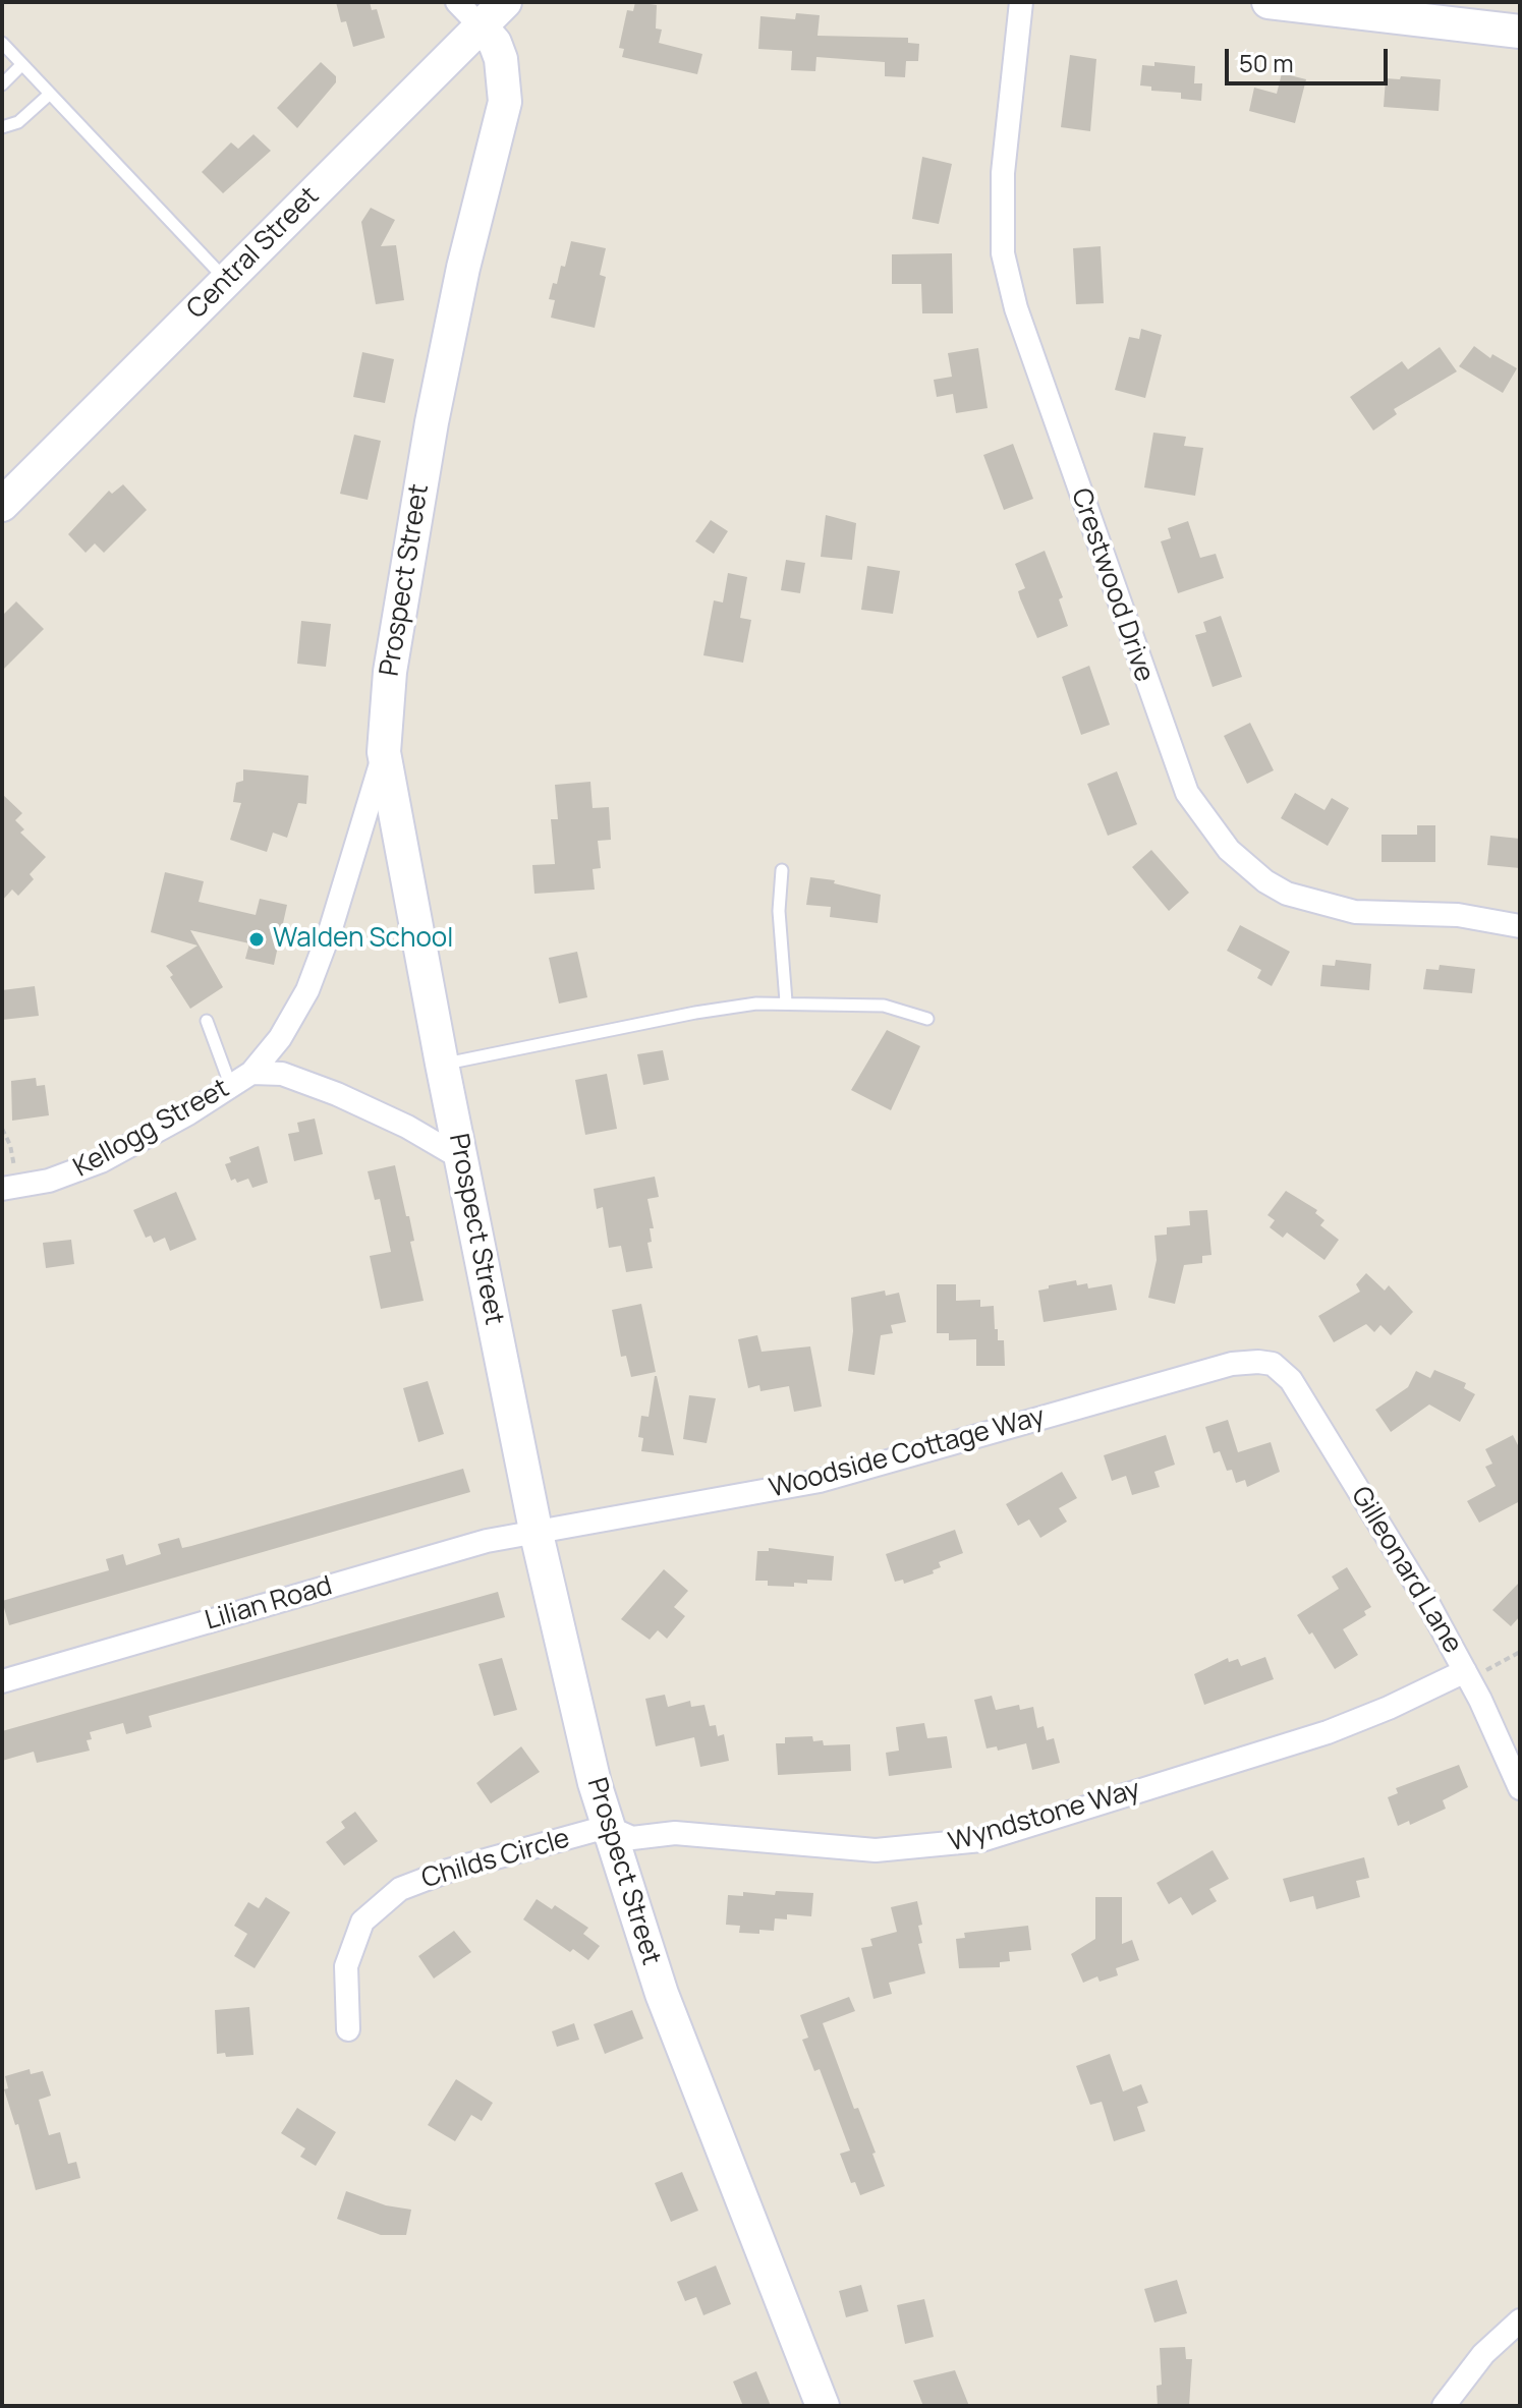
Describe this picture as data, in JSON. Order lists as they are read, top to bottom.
{
  "streets": {
    "street": [
      "Central Street",
      "Prospect Street",
      "Crestwood Drive",
      "Kellogg Street",
      "Woodside Cottage Way",
      "Gilleonard Lane",
      "Lilian Road",
      "Wyndstone Way",
      "Childs Circle"
    ]
  },
  "crossings": [
    ["Central Street", "Prospect Street"],
    ["Prospect Street", "Kellogg Street"],
    ["Prospect Street", "Woodside Cottage Way"],
    ["Prospect Street", "Lilian Road"],
    ["Prospect Street", "Wyndstone Way"],
    ["Prospect Street", "Childs Circle"],
    ["Woodside Cottage Way", "Gilleonard Lane"],
    ["Woodside Cottage Way", "Lilian Road"],
    ["Gilleonard Lane", "Wyndstone Way"],
    ["Wyndstone Way", "Childs Circle"]
  ],
  "places": ["Walden School"],
  "scale_bar": "50 m"
}
